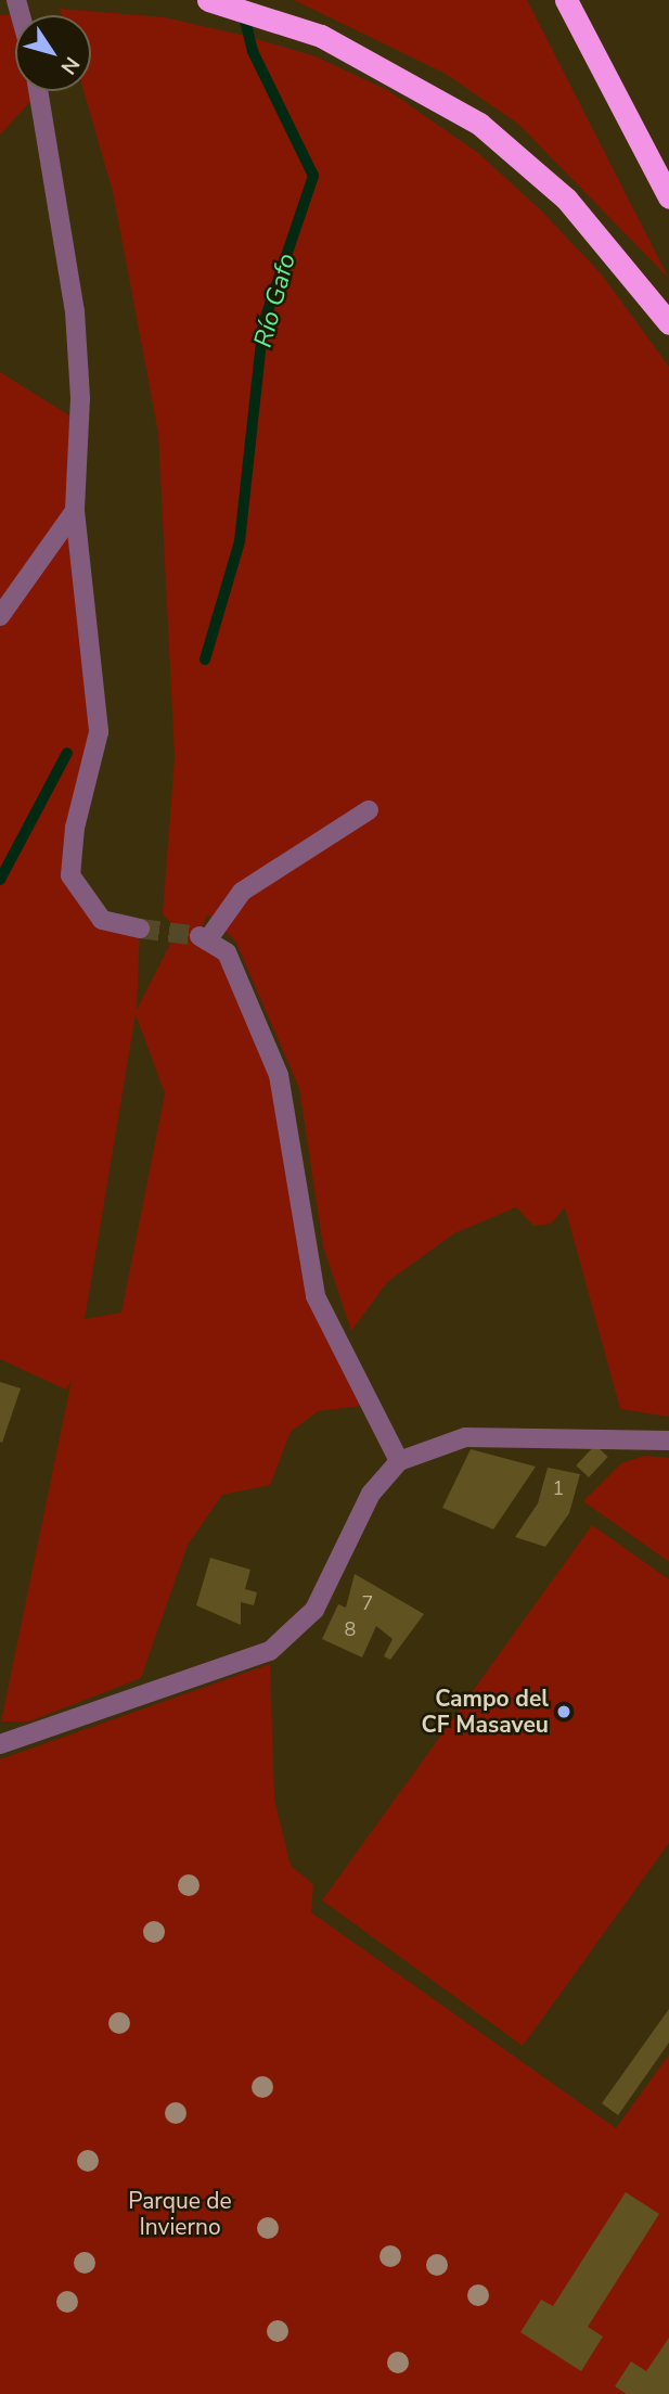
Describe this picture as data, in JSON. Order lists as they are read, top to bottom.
{
  "water": ["Río Gafo"],
  "parks": ["Parque de Invierno"],
  "places": ["Campo del CF Masaveu"],
  "house_numbers": ["1", "7", "8"],
  "north": "bottom right"
}
